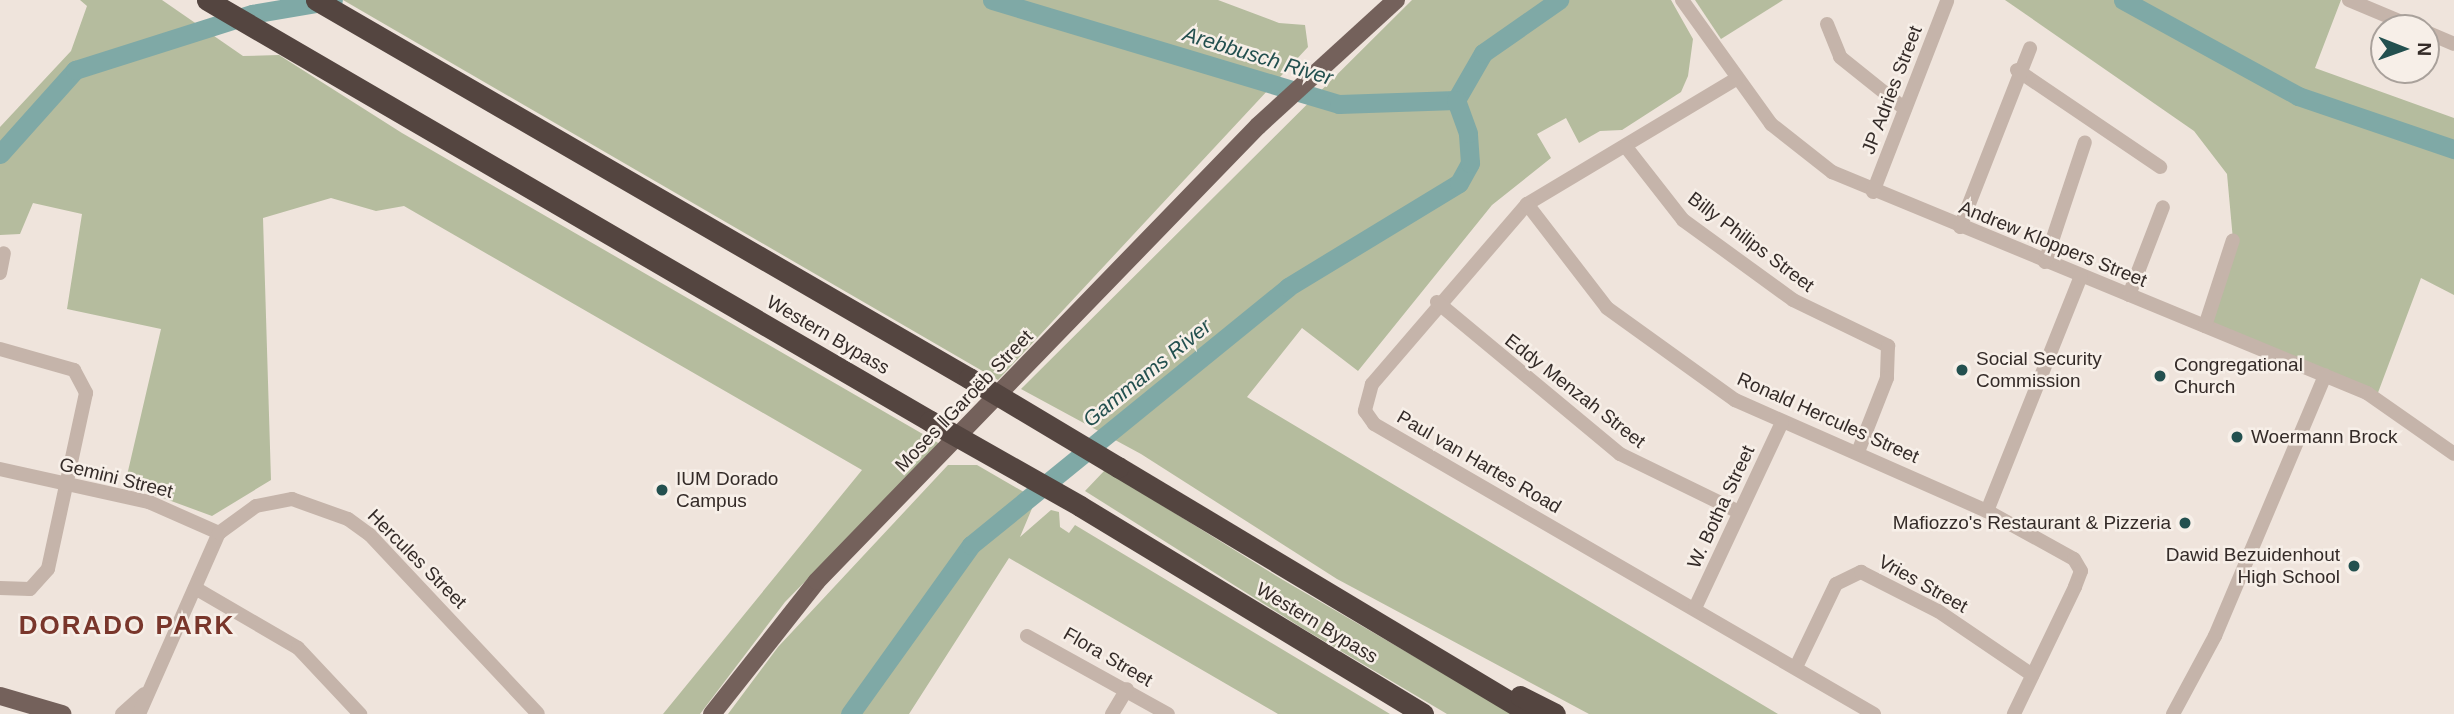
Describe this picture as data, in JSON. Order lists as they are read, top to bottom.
{
  "streets": {
    "highway": ["Western Bypass"],
    "main road": ["Moses ǁGaroëb Street"],
    "street": [
      "JP Adries Street",
      "Billy Philips Street",
      "Andrew Kloppers Street",
      "Eddy Menzah Street",
      "Ronald Hercules Street",
      "Paul van Hartes Road",
      "Gemini Street",
      "W. Botha Street",
      "Hercules Street",
      "Vries Street",
      "Flora Street"
    ]
  },
  "crossings": [
    ["JP Adries Street", "Andrew Kloppers Street"],
    ["Billy Philips Street", "Ronald Hercules Street"],
    ["Billy Philips Street", "Paul van Hartes Road"],
    ["Andrew Kloppers Street", "Paul van Hartes Road"],
    ["Eddy Menzah Street", "Paul van Hartes Road"],
    ["Eddy Menzah Street", "W. Botha Street"],
    ["Ronald Hercules Street", "Paul van Hartes Road"],
    ["Ronald Hercules Street", "W. Botha Street"],
    ["Ronald Hercules Street", "Vries Street"],
    ["Paul van Hartes Road", "W. Botha Street"],
    ["Paul van Hartes Road", "Vries Street"],
    ["Gemini Street", "Hercules Street"]
  ],
  "districts": ["DORADO PARK"],
  "water": ["Arebbusch River", "Gammams River"],
  "places": [
    "Social Security Commission",
    "Congregational Church",
    "Woermann Brock",
    "IUM Dorado Campus",
    "Mafiozzo's Restaurant & Pizzeria",
    "Dawid Bezuidenhout High School"
  ],
  "north": "right"
}
